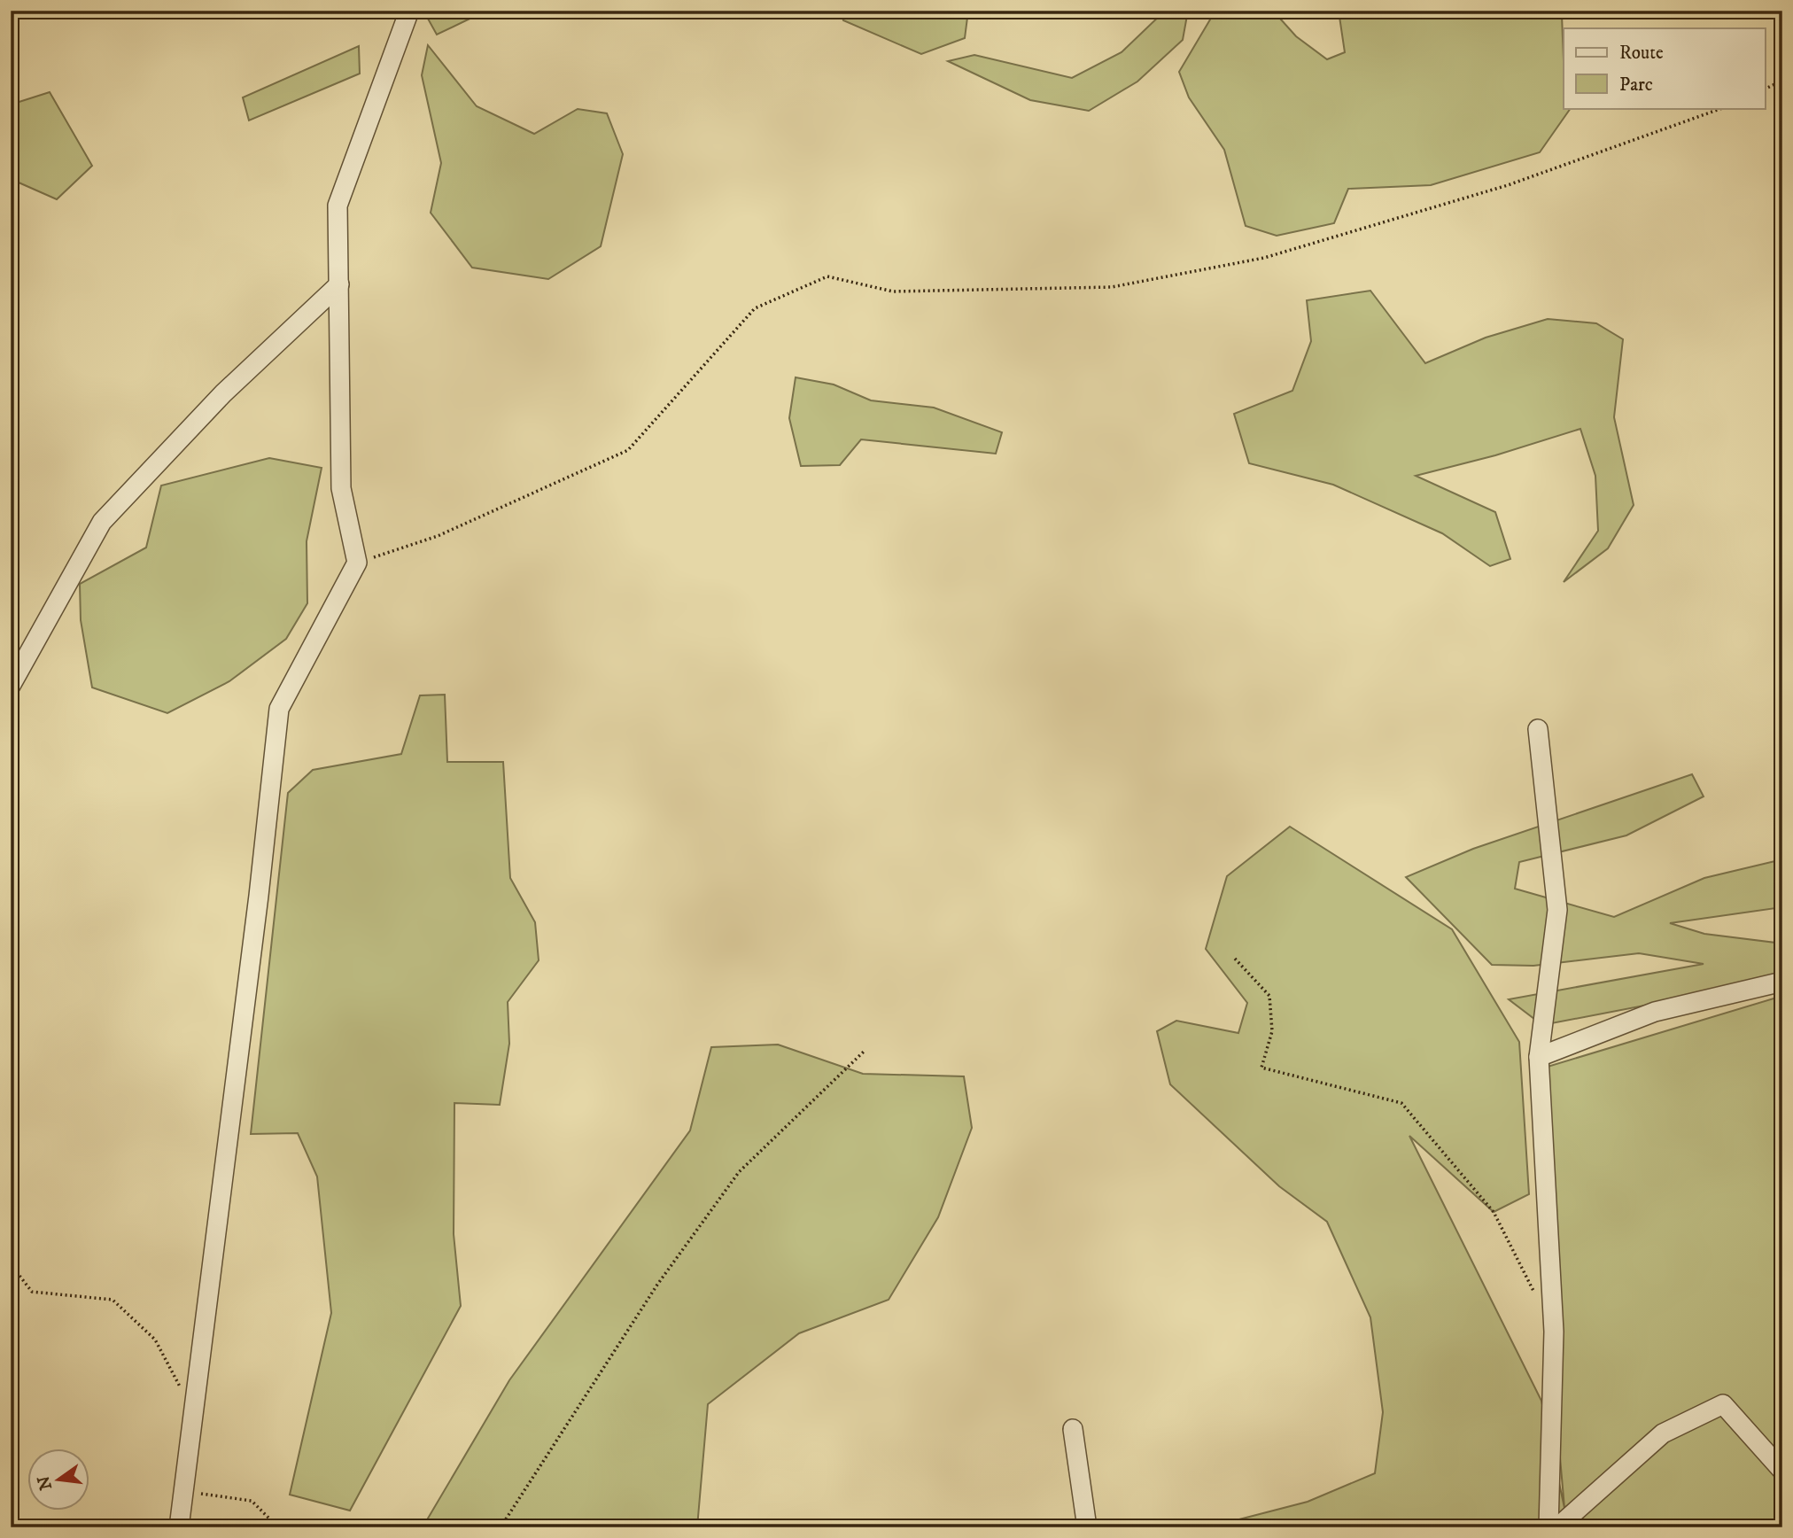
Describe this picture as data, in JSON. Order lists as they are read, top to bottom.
{
  "legend": ["Route", "Parc"],
  "north": "left"
}
